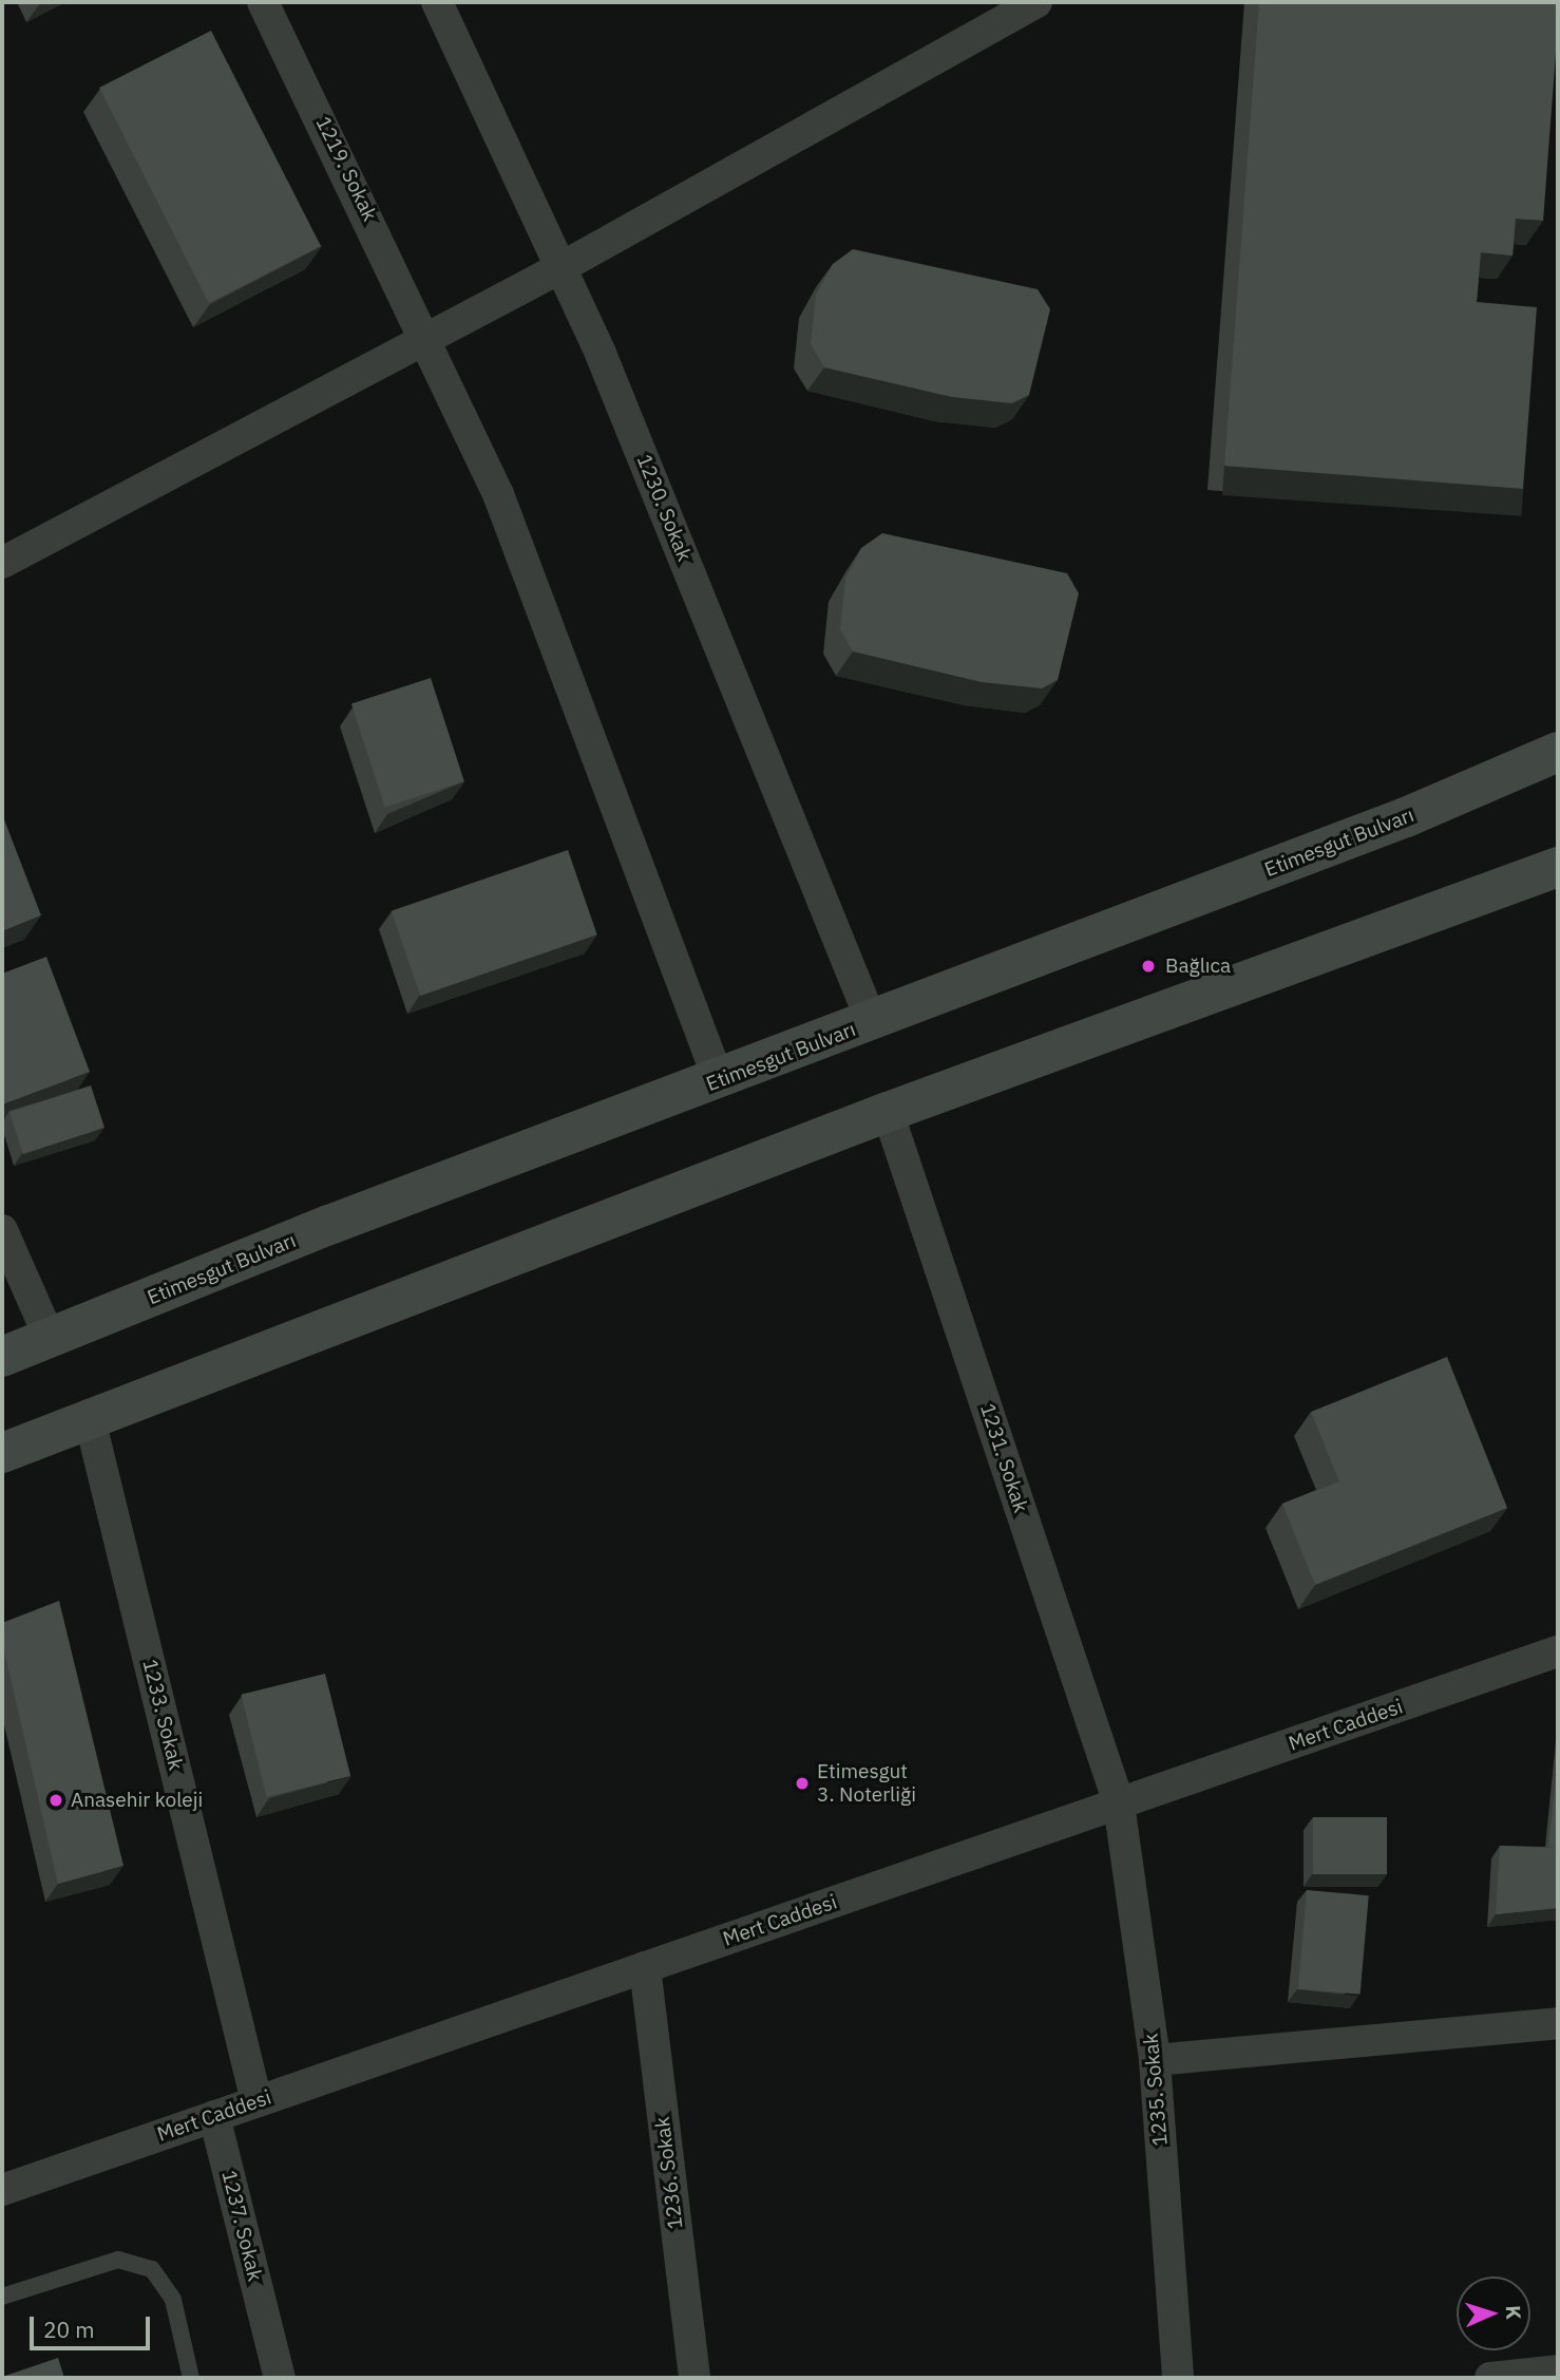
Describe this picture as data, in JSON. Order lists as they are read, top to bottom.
{
  "streets": {
    "main road": ["Etimesgut Bulvarı"],
    "street": [
      "1219. Sokak",
      "1230. Sokak",
      "1231. Sokak",
      "1233. Sokak",
      "Mert Caddesi",
      "1235. Sokak",
      "1236. Sokak",
      "1237. Sokak"
    ]
  },
  "crossings": [
    ["1219. Sokak", "Etimesgut Bulvarı"],
    ["1230. Sokak", "Etimesgut Bulvarı"],
    ["1231. Sokak", "Mert Caddesi"],
    ["1231. Sokak", "1235. Sokak"],
    ["1233. Sokak", "Mert Caddesi"],
    ["Mert Caddesi", "1235. Sokak"],
    ["Mert Caddesi", "1236. Sokak"],
    ["Mert Caddesi", "1237. Sokak"]
  ],
  "places": ["Bağlıca", "Etimesgut 3. Noterliği", "Anasehir koleji"],
  "scale_bar": "20 m",
  "north": "right"
}
